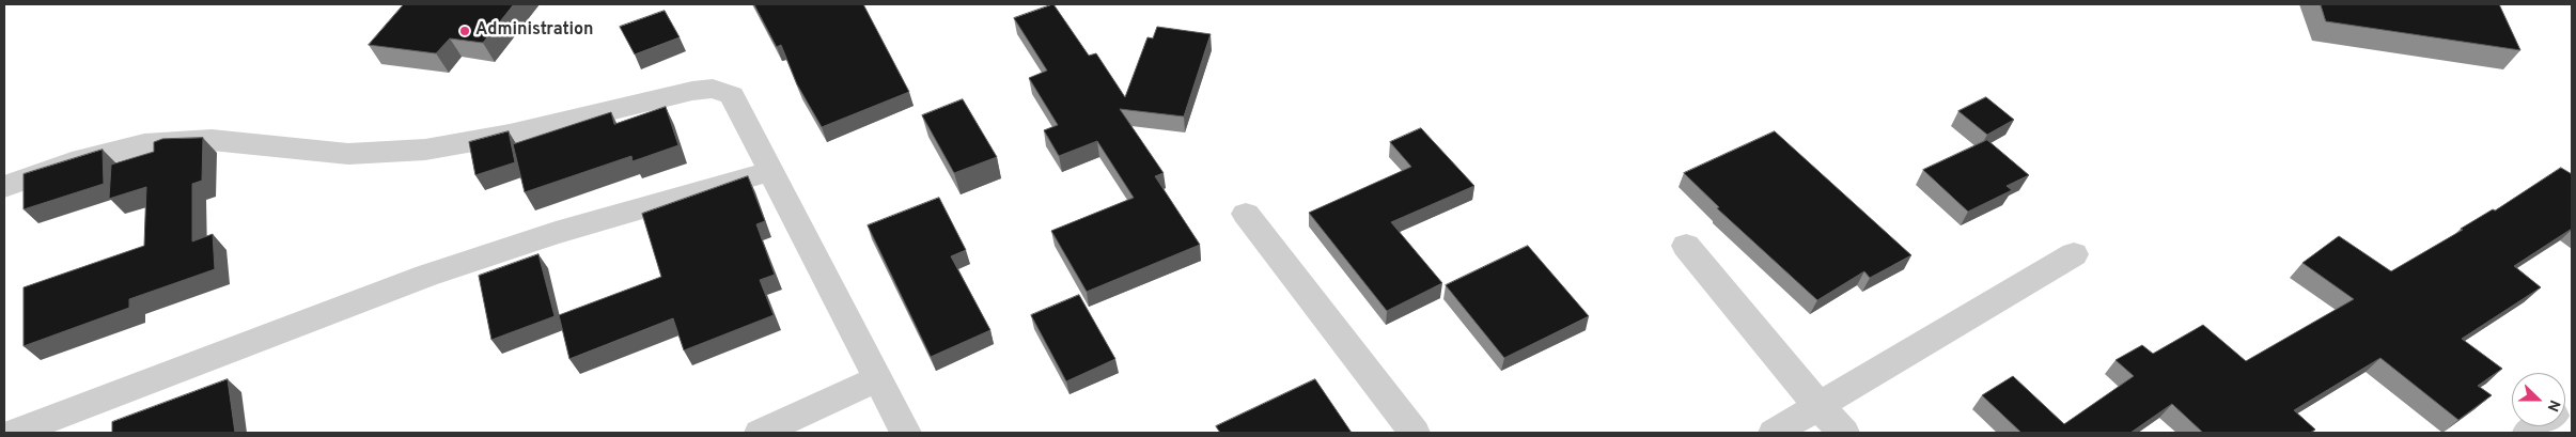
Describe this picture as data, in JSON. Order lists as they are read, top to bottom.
{
  "places": ["Administration"],
  "north": "right"
}
